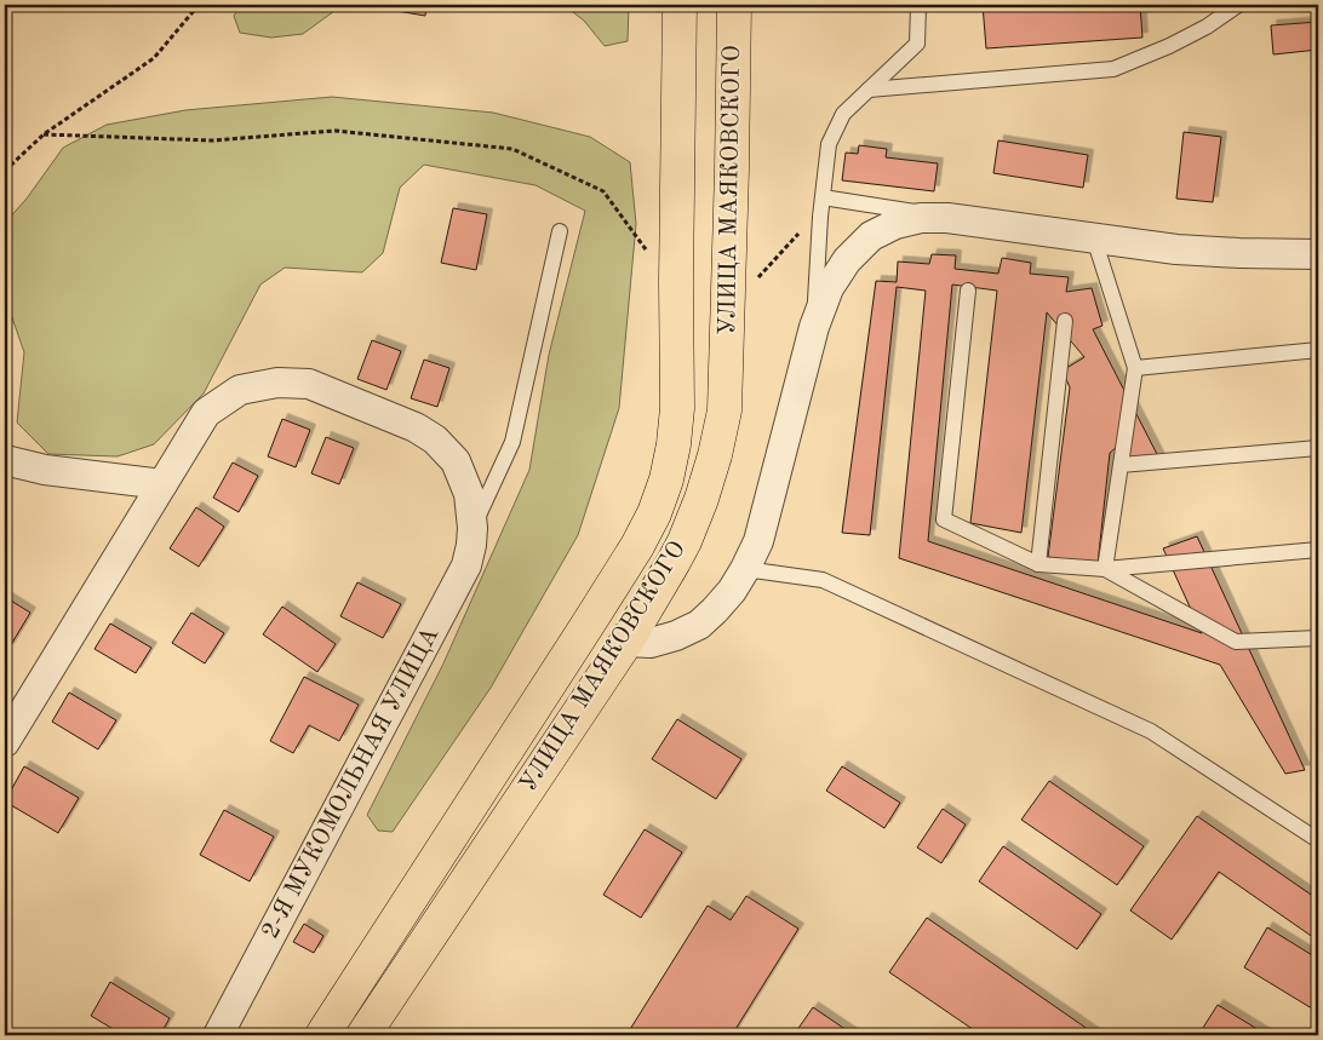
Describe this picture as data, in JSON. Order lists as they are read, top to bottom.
{
  "streets": {
    "main road": ["УЛИЦА МАЯКОВСКОГО"],
    "street": ["2-Я МУКОМОЛЬНАЯ УЛИЦА"]
  }
}
